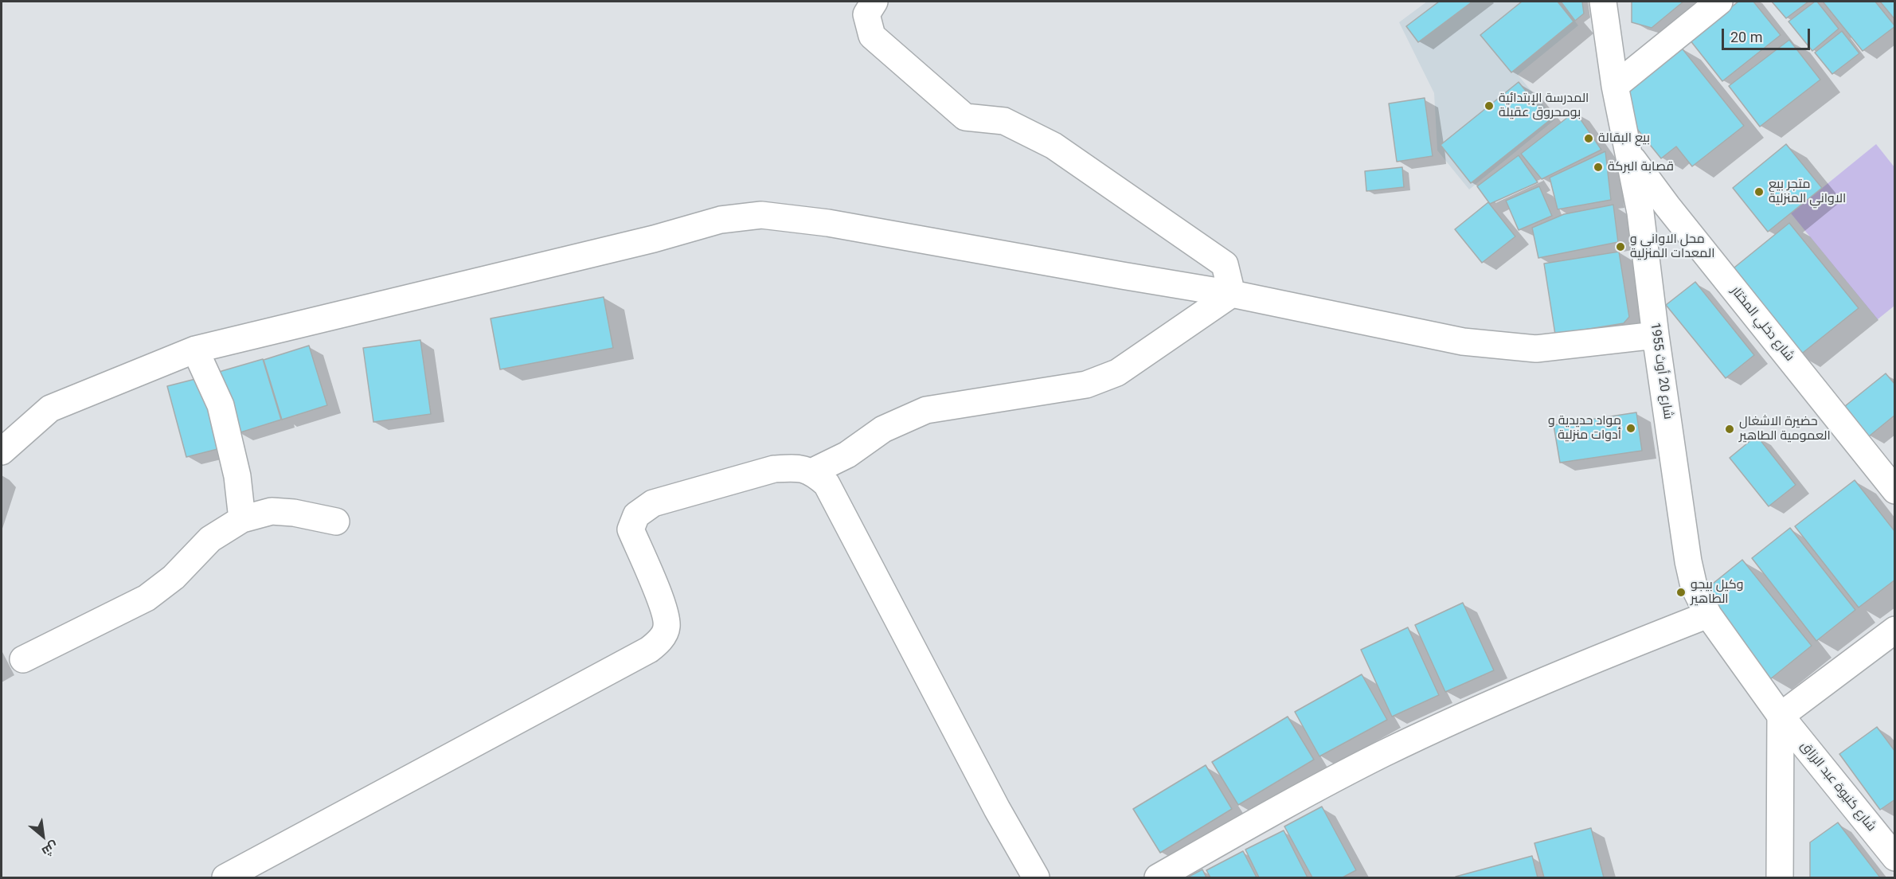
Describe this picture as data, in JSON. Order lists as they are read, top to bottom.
{
  "streets": {
    "street": ["شارع دخلي المختار", "شارع 20 أوث 1955", "شارع كنيوة عبد الرزاق"]
  },
  "crossings": [
    ["شارع دخلي المختار", "شارع 20 أوث 1955"],
    ["شارع 20 أوث 1955", "شارع كنيوة عبد الرزاق"]
  ],
  "places": [
    "المدرسة الإبتدائية بومحروق عقيلة",
    "بيع البقالة",
    "قصابة البركة",
    "متجر بيع الاواني المنزلية",
    "محل الاواني و المعدات المنزلية",
    "مواد حديدية و أدوات منزلية",
    "حضيرة الاشغال العمومية الطاهير",
    "وكيل بيجو الطاهير"
  ],
  "scale_bar": "20 m",
  "north": "bottom right"
}
